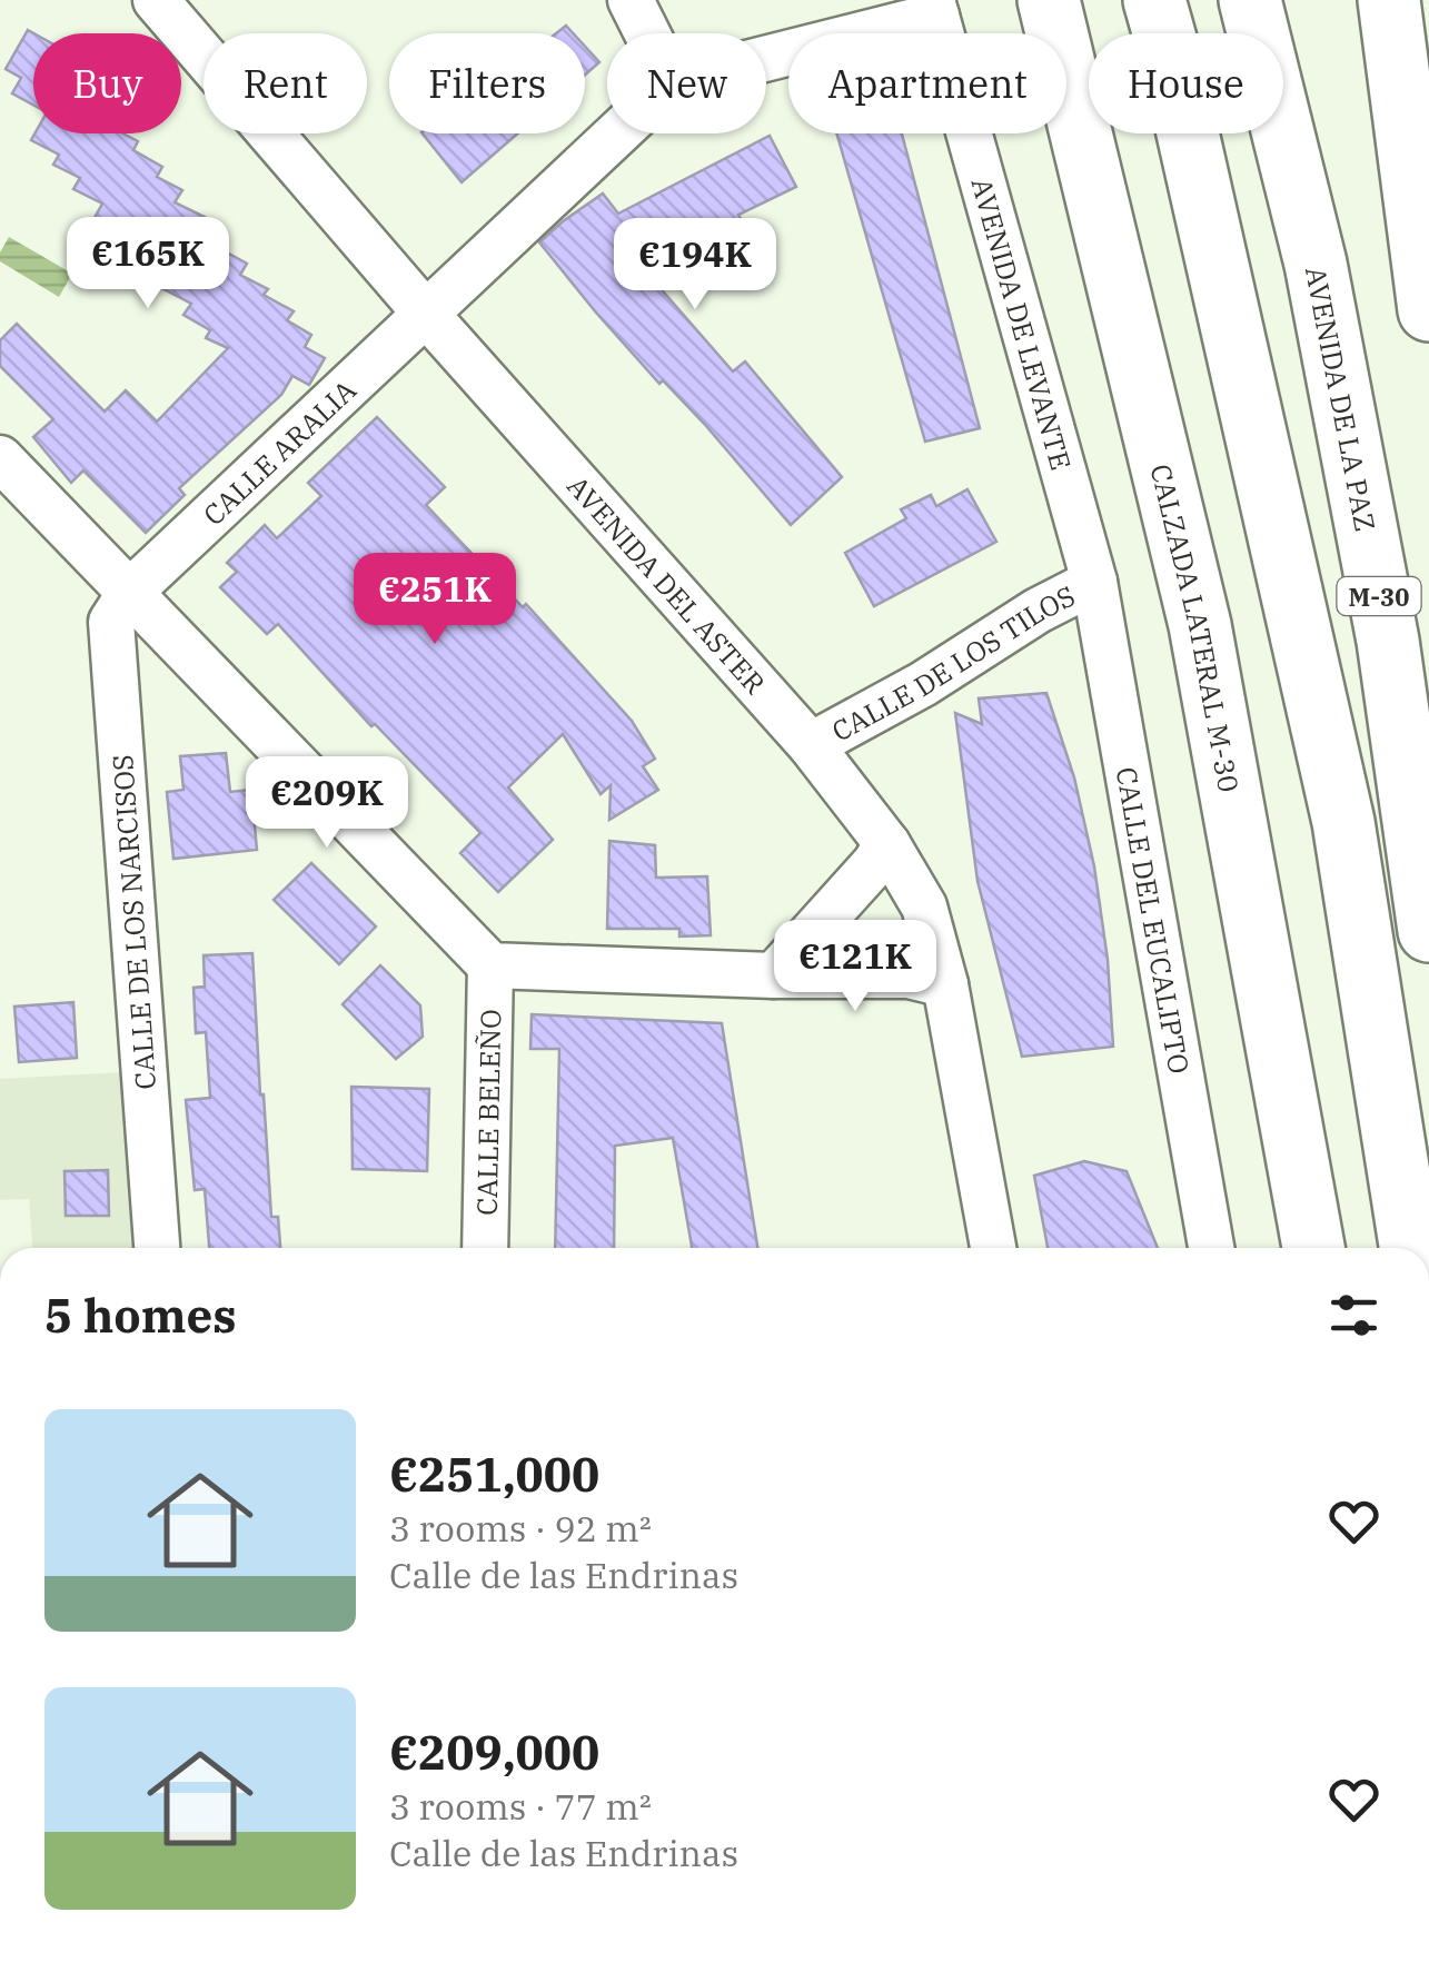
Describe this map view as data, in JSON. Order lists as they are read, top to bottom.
{
  "streets": {
    "highway": ["AVENIDA DE LA PAZ", "M-30", "CALZADA LATERAL M-30"],
    "street": [
      "AVENIDA DE LEVANTE",
      "CALLE ARALIA",
      "AVENIDA DEL ASTER",
      "CALLE DE LOS TILOS",
      "CALLE DEL EUCALIPTO",
      "CALLE DE LOS NARCISOS",
      "CALLE BELEÑO"
    ]
  },
  "crossings": [
    ["AVENIDA DE LEVANTE", "CALLE DE LOS TILOS"],
    ["AVENIDA DE LEVANTE", "CALLE DEL EUCALIPTO"],
    ["CALLE ARALIA", "AVENIDA DEL ASTER"],
    ["CALLE ARALIA", "CALLE DE LOS NARCISOS"],
    ["AVENIDA DEL ASTER", "CALLE DE LOS TILOS"],
    ["CALLE DE LOS TILOS", "CALLE DEL EUCALIPTO"]
  ],
  "page": {
    "chip": [
      "Buy",
      "Rent",
      "Filters",
      "New",
      "Apartment",
      "House"
    ],
    "price": [
      "€165K",
      "€194K",
      "€251K",
      "€209K",
      "€121K"
    ],
    "heading": "5 homes",
    "list": [
      {
        "name": "€251,000",
        "note": "3 rooms · 92 m² · Calle de las Endrinas"
      },
      {
        "name": "€209,000",
        "note": "3 rooms · 77 m² · Calle de las Endrinas"
      }
    ]
  }
}
